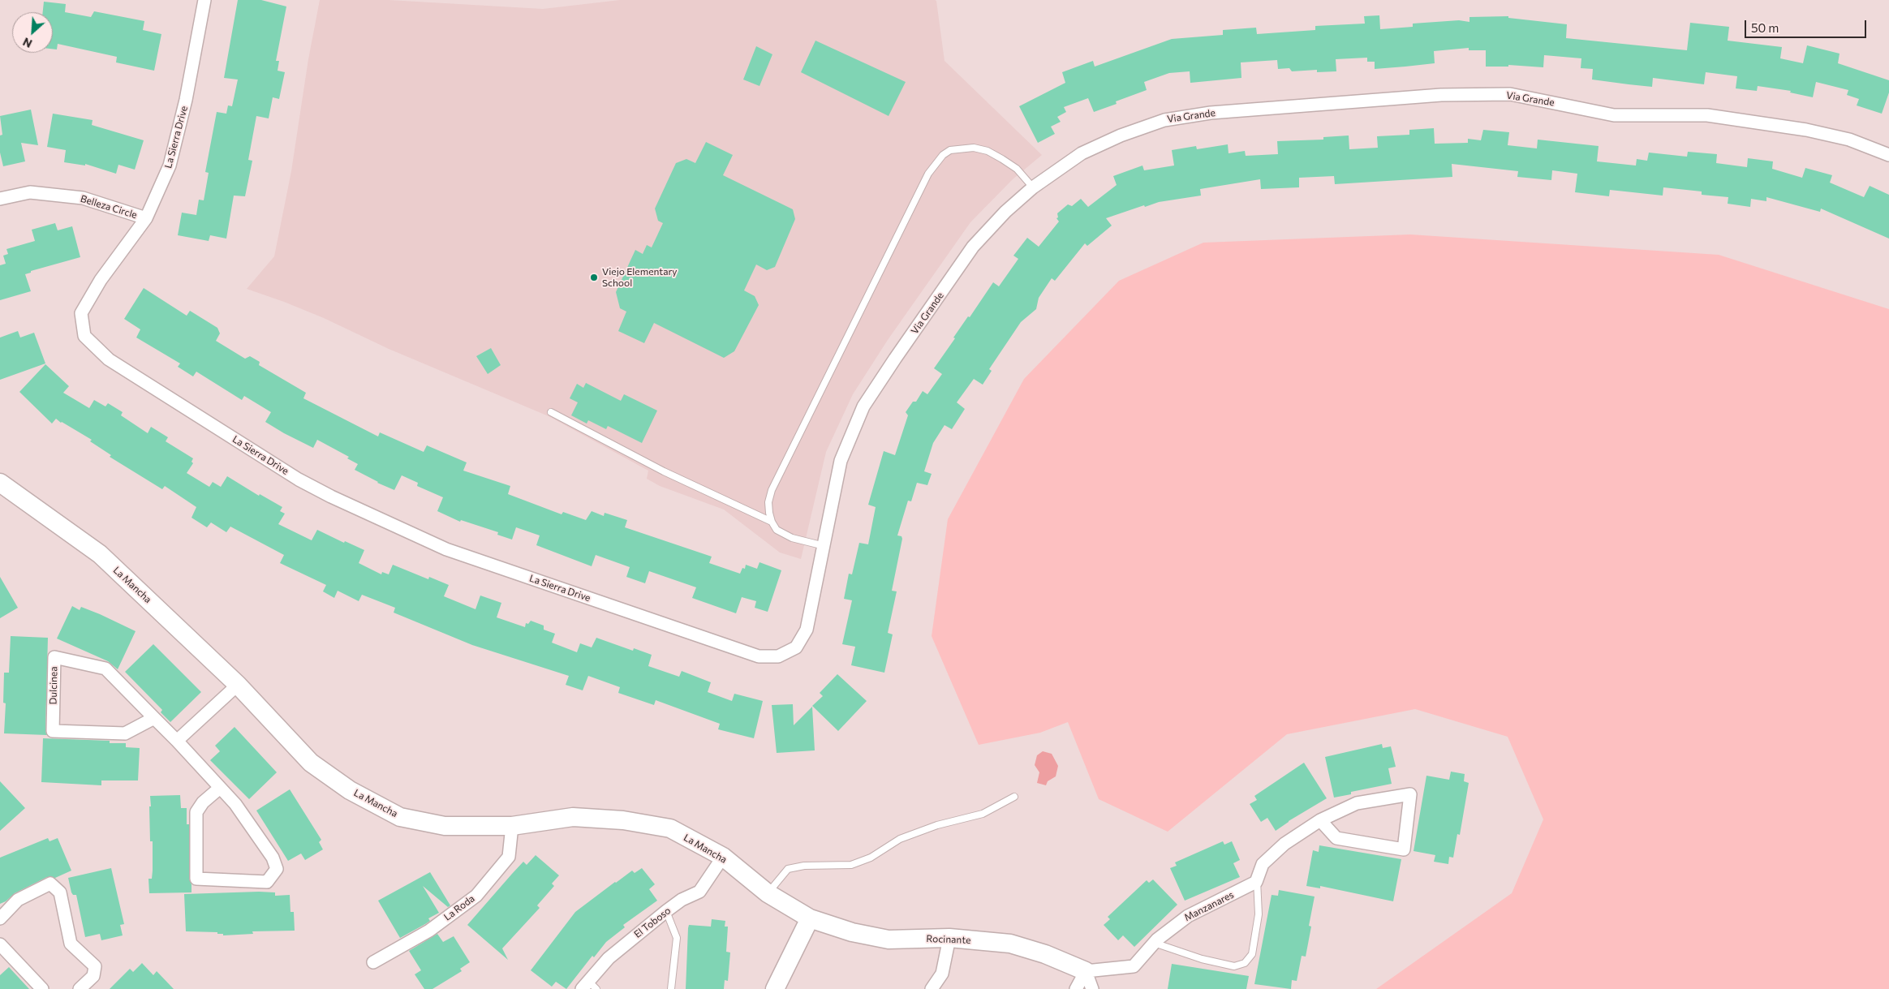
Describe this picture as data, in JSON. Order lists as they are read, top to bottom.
{
  "streets": {
    "street": [
      "Via Grande",
      "La Sierra Drive",
      "Belleza Circle",
      "La Mancha",
      "Dulcinea",
      "Manzanares",
      "La Roda",
      "El Toboso",
      "Rocinante"
    ]
  },
  "crossings": [
    ["Via Grande", "La Sierra Drive"],
    ["La Sierra Drive", "Belleza Circle"],
    ["La Mancha", "La Roda"],
    ["La Mancha", "El Toboso"],
    ["La Mancha", "Rocinante"],
    ["Manzanares", "Rocinante"]
  ],
  "places": ["Viejo Elementary School"],
  "scale_bar": "50 m",
  "north": "bottom left"
}
